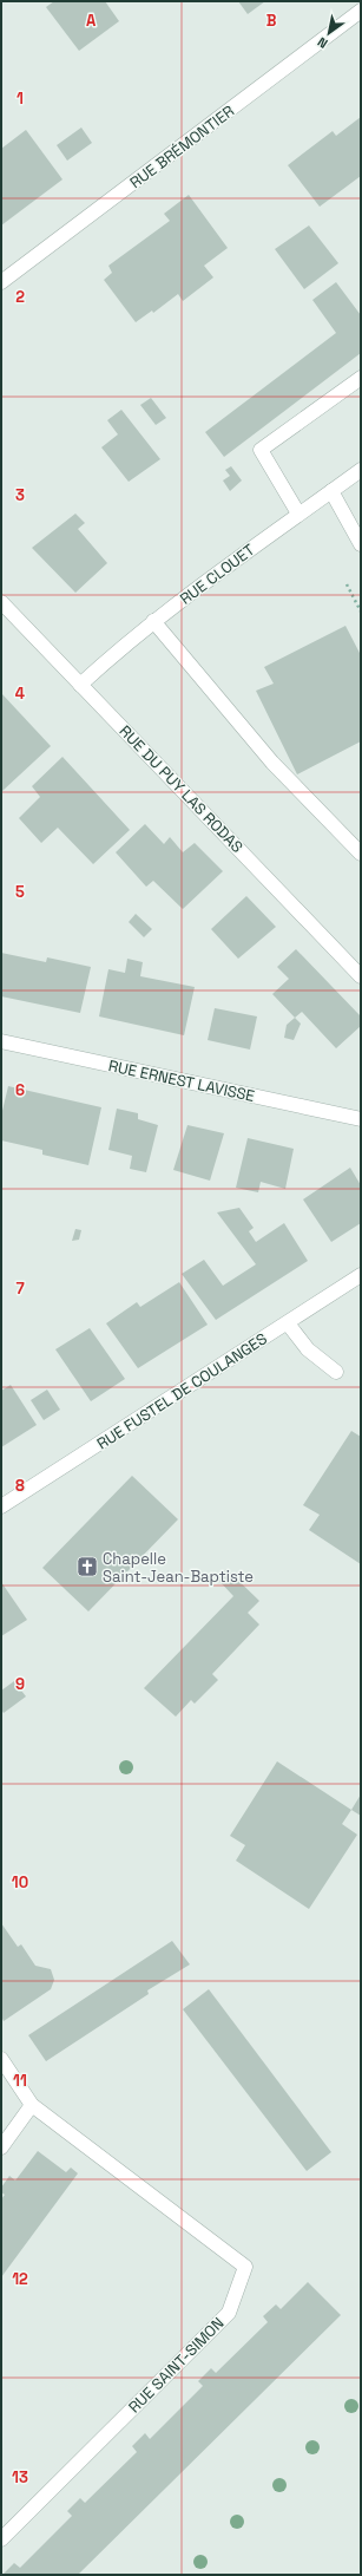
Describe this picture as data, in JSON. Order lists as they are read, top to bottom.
{
  "streets": {
    "street": [
      "RUE BRÉMONTIER",
      "RUE CLOUET",
      "RUE DU PUY LAS RODAS",
      "RUE ERNEST LAVISSE",
      "RUE FUSTEL DE COULANGES",
      "RUE SAINT-SIMON"
    ]
  },
  "crossings": [
    ["RUE CLOUET", "RUE DU PUY LAS RODAS"]
  ],
  "places": {
    "church": ["Chapelle Saint-Jean-Baptiste"]
  },
  "north": "bottom left",
  "grid": {
    "columns": ["A", "B"],
    "rows": [
      "1",
      "2",
      "3",
      "4",
      "5",
      "6",
      "7",
      "8",
      "9",
      "10",
      "11",
      "12",
      "13"
    ]
  }
}
